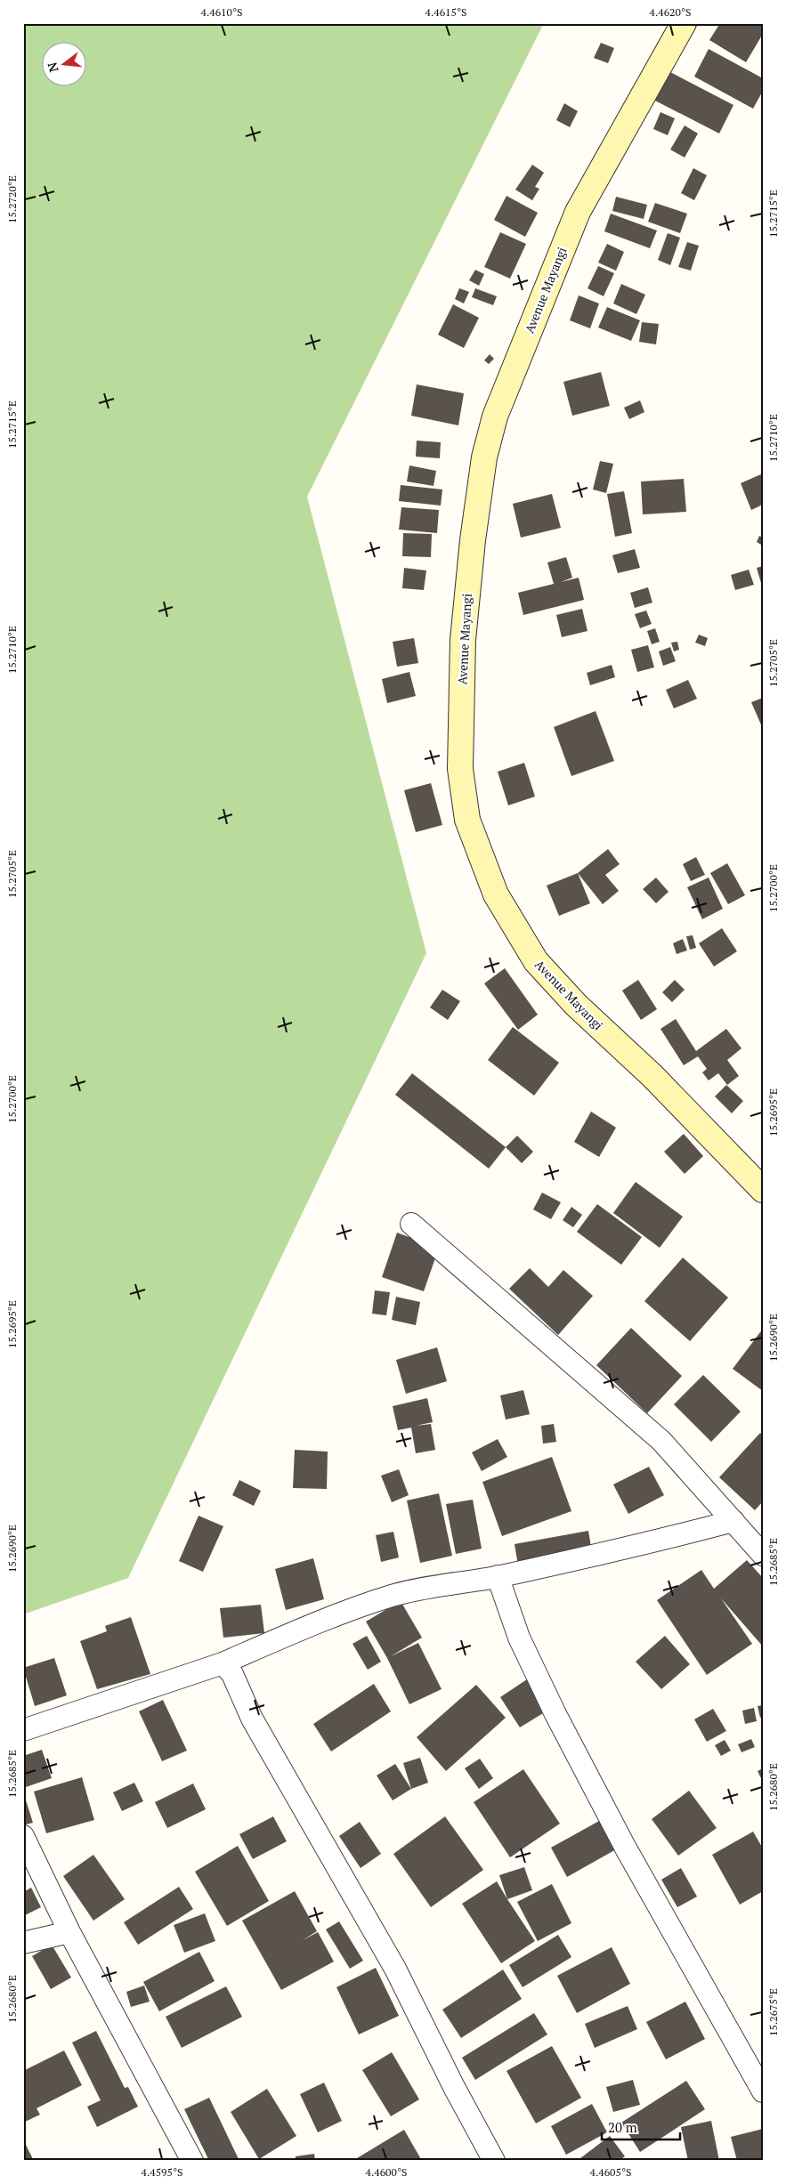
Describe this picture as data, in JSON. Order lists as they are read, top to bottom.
{
  "streets": {
    "street": ["Avenue Mayangi"]
  },
  "scale_bar": "20 m",
  "north": "left",
  "coordinates": [
    "4.4610°S",
    "4.4615°S",
    "4.4620°S",
    "15.2720°E",
    "15.2715°E",
    "15.2710°E",
    "15.2705°E",
    "15.2700°E",
    "15.2695°E",
    "15.2690°E",
    "15.2685°E",
    "15.2680°E",
    "15.2675°E",
    "4.4595°S",
    "4.4600°S",
    "4.4605°S"
  ]
}
